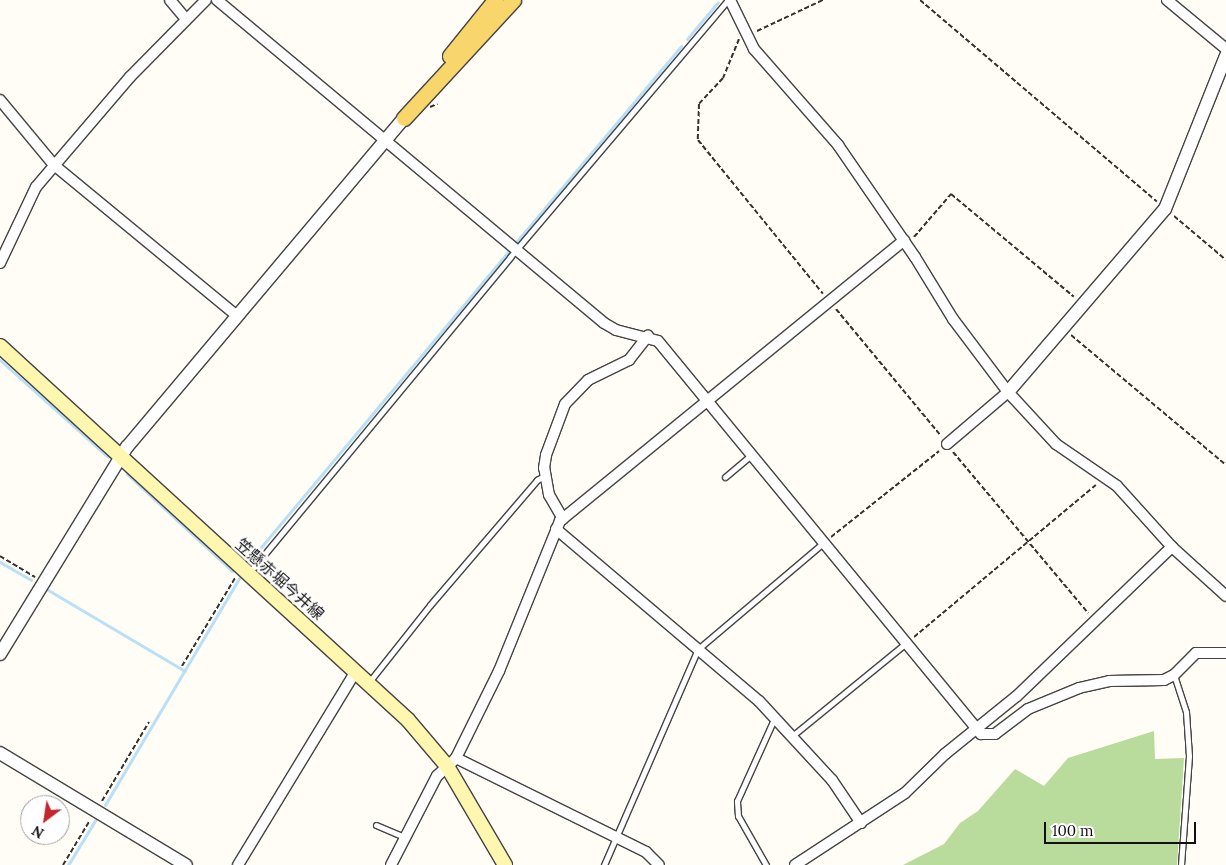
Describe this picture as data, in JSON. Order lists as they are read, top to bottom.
{
  "streets": {
    "main road": ["笠懸赤堀今井線"]
  },
  "scale_bar": "100 m",
  "north": "bottom left"
}
